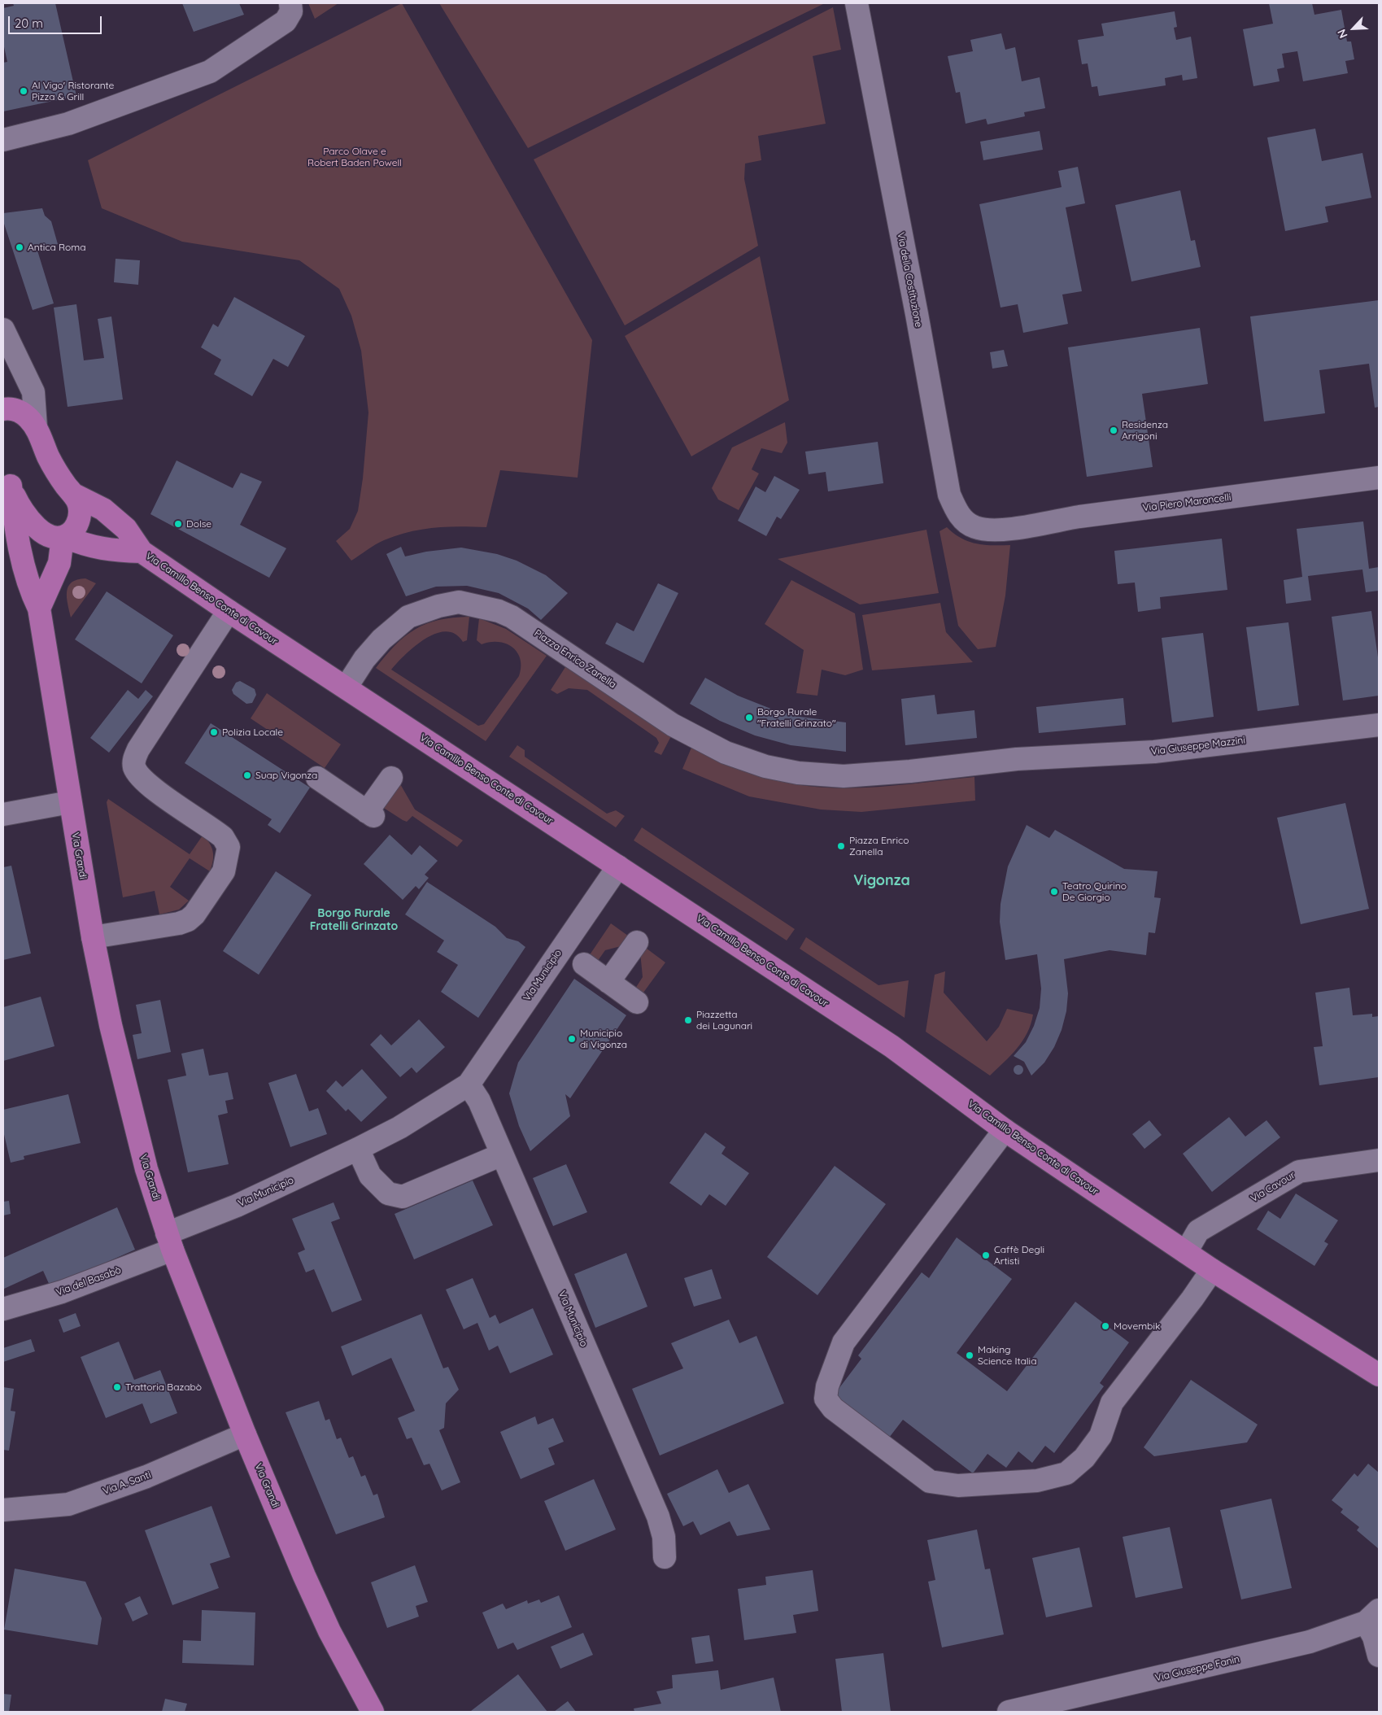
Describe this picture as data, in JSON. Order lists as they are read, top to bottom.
{
  "streets": {
    "main road": ["Via Camillo Benso Conte di Cavour", "Via Grandi"],
    "street": [
      "Via della Costituzione",
      "Via Piero Maroncelli",
      "Piazza Enrico Zanella",
      "Via Giuseppe Mazzini",
      "Via Municipio",
      "Via Cavour",
      "Via del Basabò",
      "Via A. Santi",
      "Via Giuseppe Fanin"
    ]
  },
  "crossings": [
    ["Via della Costituzione", "Via Piero Maroncelli"],
    ["Via Camillo Benso Conte di Cavour", "Piazza Enrico Zanella"],
    ["Via Camillo Benso Conte di Cavour", "Via Municipio"],
    ["Via Camillo Benso Conte di Cavour", "Via Cavour"],
    ["Piazza Enrico Zanella", "Via Giuseppe Mazzini"],
    ["Via Grandi", "Via Municipio"],
    ["Via Grandi", "Via del Basabò"],
    ["Via Grandi", "Via A. Santi"],
    ["Via Municipio", "Via del Basabò"]
  ],
  "districts": ["Vigonza", "Borgo Rurale Fratelli Grinzato"],
  "parks": ["Parco Olave e Robert Baden Powell"],
  "places": [
    "Al Vigo' Ristorante Pizza & Grill",
    "Antica Roma",
    "Residenza Arrigoni",
    "Dolse",
    "Borgo Rurale \"Fratelli Grinzato\"",
    "Polizia Locale",
    "Suap Vigonza",
    "Piazza Enrico Zanella",
    "Teatro Quirino De Giorgio",
    "Piazzetta dei Lagunari",
    "Municipio di Vigonza",
    "Caffè Degli Artisti",
    "Movembik",
    "Making Science Italia",
    "Trattoria Bazabò"
  ],
  "scale_bar": "20 m",
  "north": "bottom left"
}
